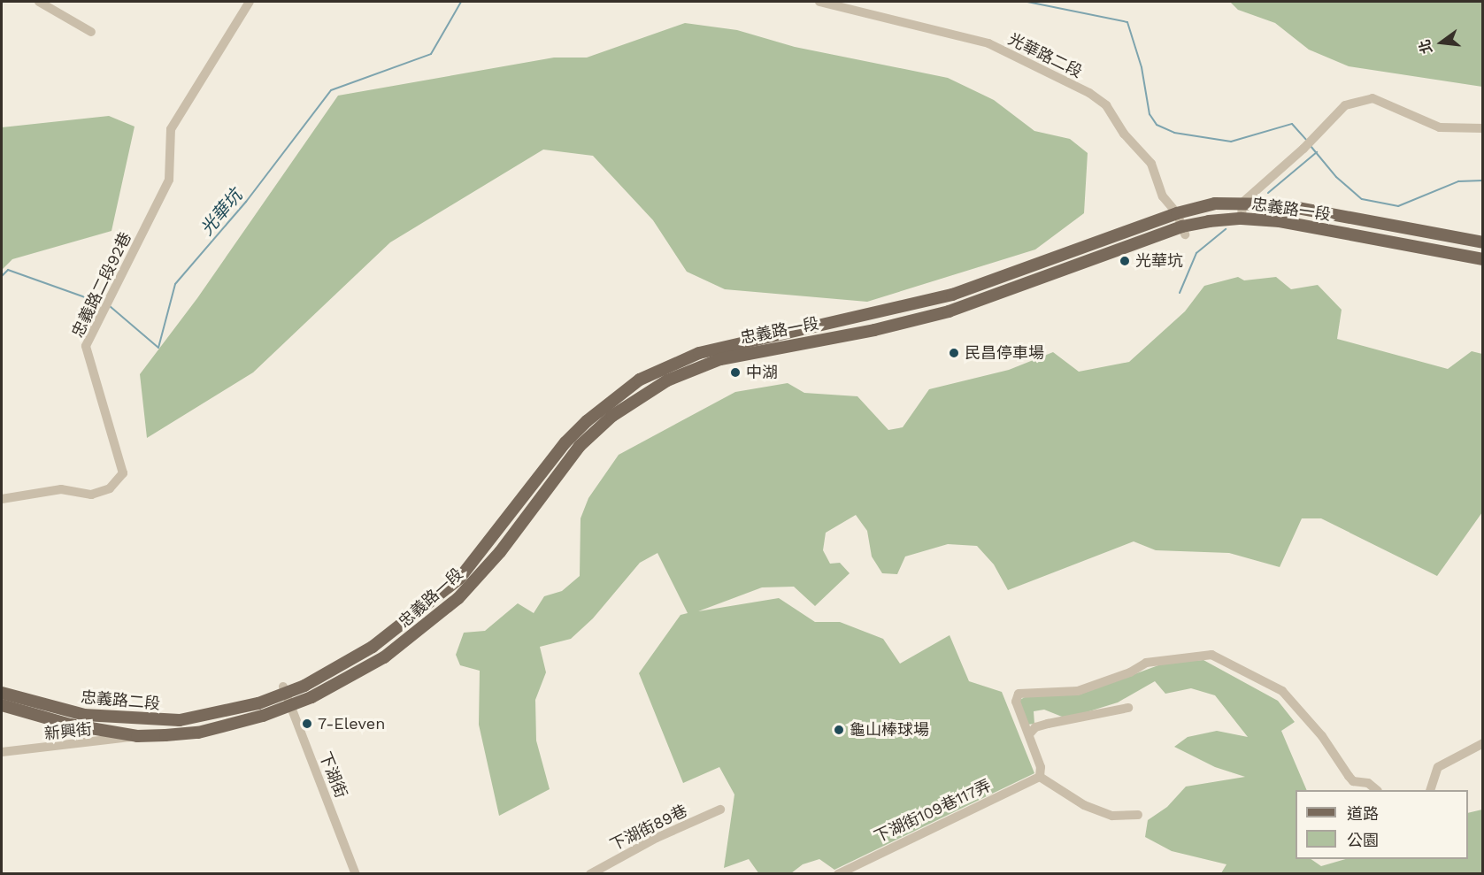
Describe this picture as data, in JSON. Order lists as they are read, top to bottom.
{
  "streets": {
    "main road": ["忠義路一段", "忠義路二段"],
    "street": [
      "光華路二段",
      "忠義路二段92巷",
      "新興街",
      "下湖街",
      "下湖街109巷117弄",
      "下湖街89巷"
    ]
  },
  "crossings": [
    ["光華路二段", "忠義路一段"],
    ["忠義路一段", "忠義路二段"],
    ["忠義路一段", "下湖街"],
    ["忠義路二段", "新興街"],
    ["忠義路二段", "下湖街"]
  ],
  "water": ["光華坑"],
  "places": [
    "光華坑",
    "民昌停車場",
    "中湖",
    "7-Eleven",
    "龜山棒球場"
  ],
  "legend": ["道路", "公園"],
  "north": "left"
}
